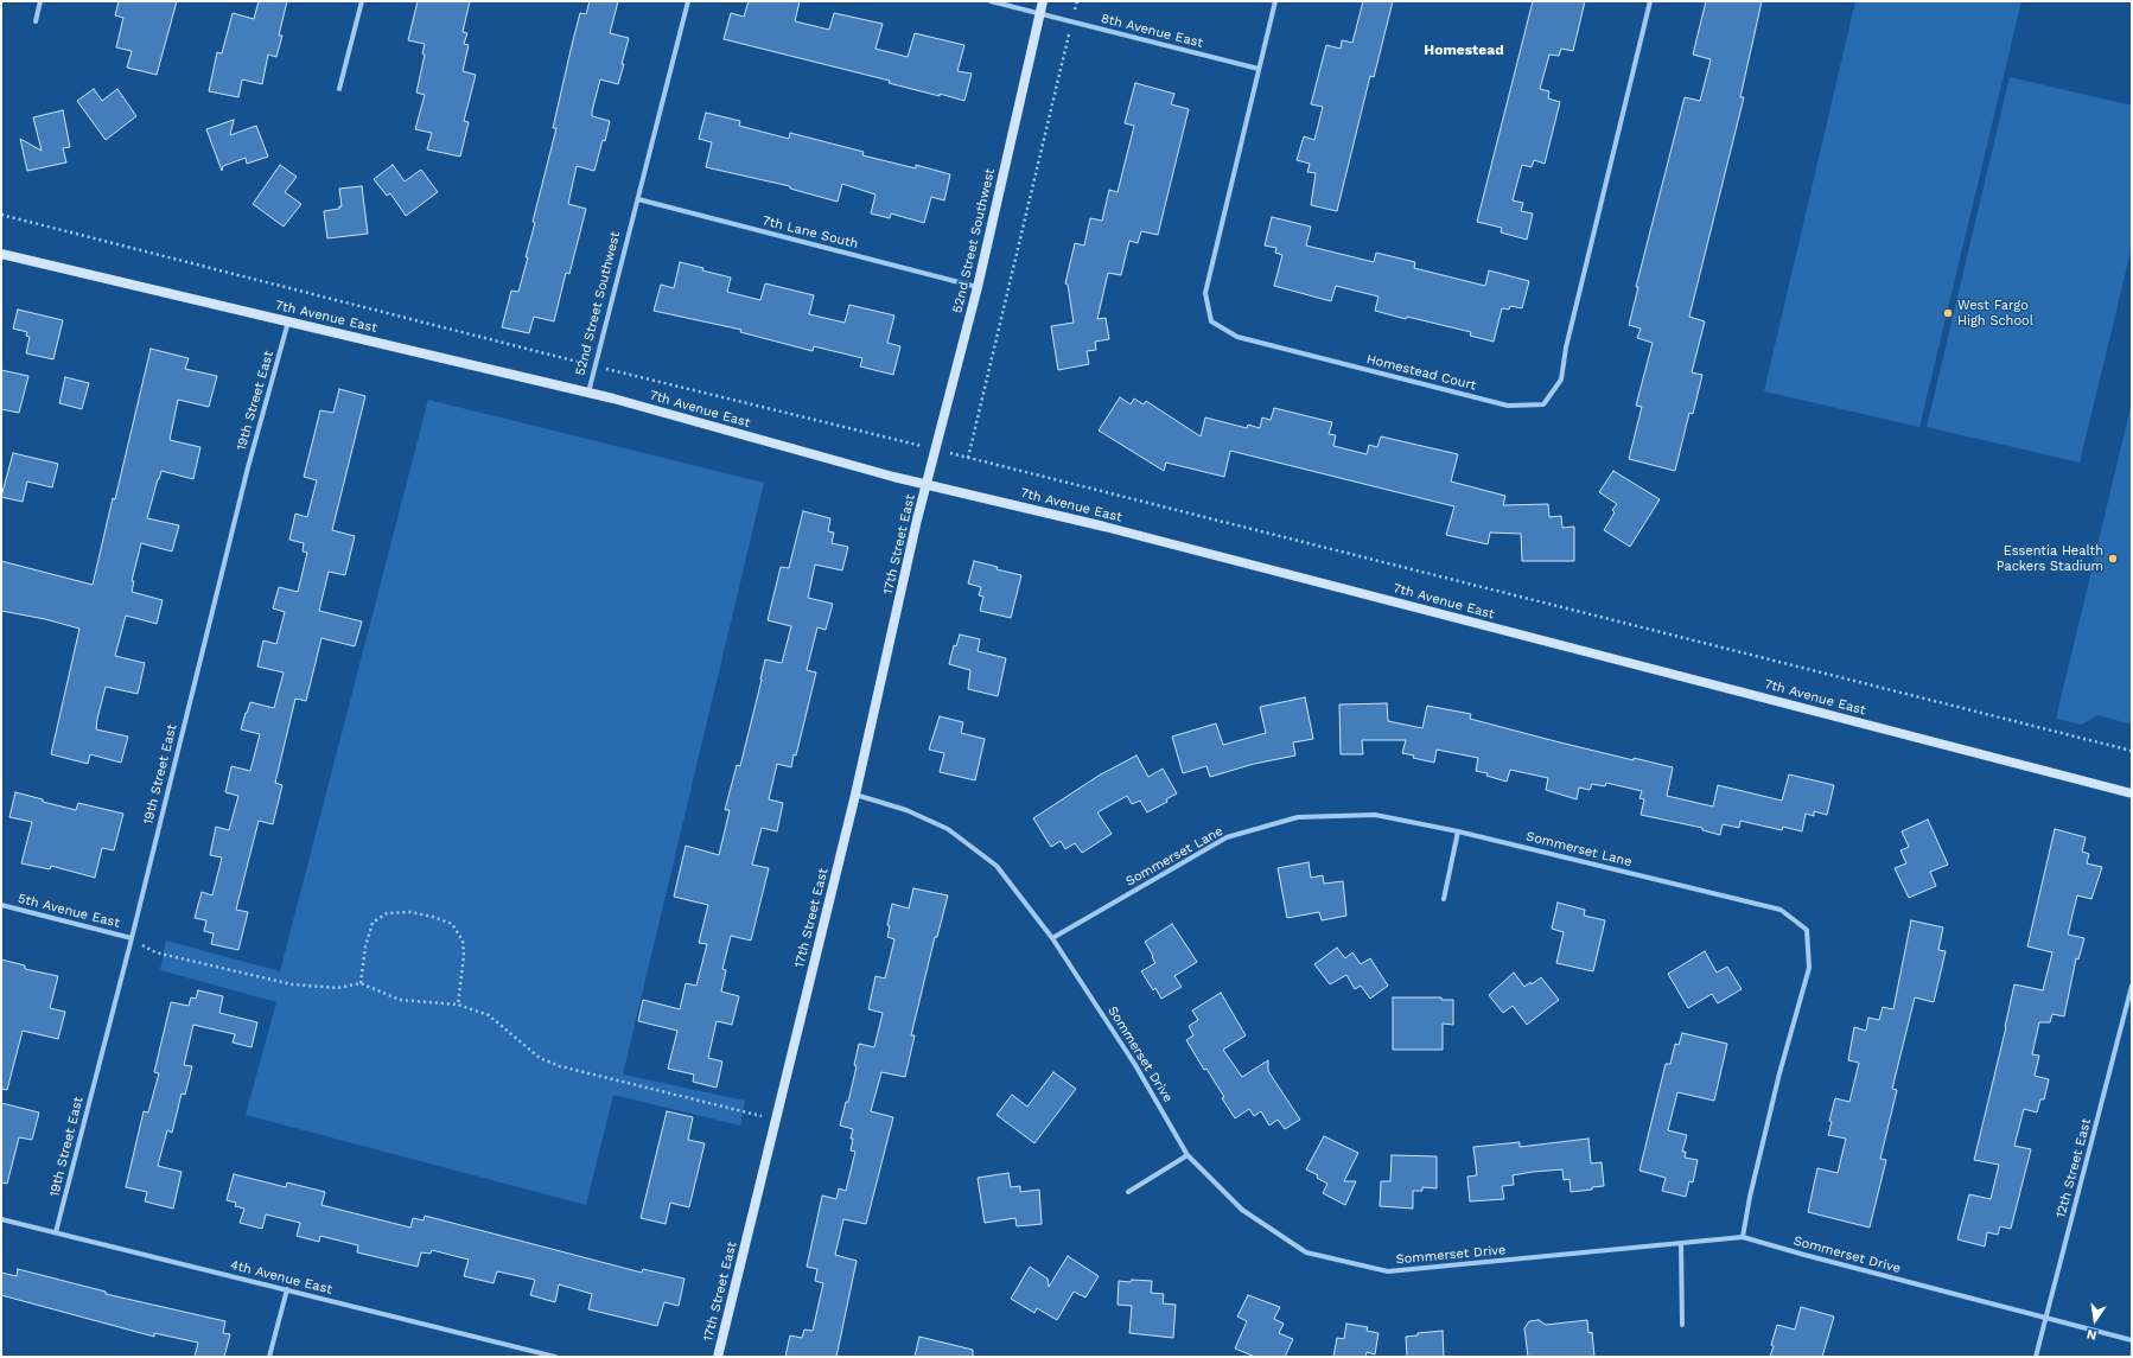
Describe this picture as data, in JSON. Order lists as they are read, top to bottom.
{
  "streets": {
    "street": [
      "8th Avenue East",
      "7th Lane South",
      "52nd Street Southwest",
      "7th Avenue East",
      "Homestead Court",
      "19th Street East",
      "17th Street East",
      "Sommerset Lane",
      "5th Avenue East",
      "Sommerset Drive",
      "12th Street East",
      "4th Avenue East"
    ]
  },
  "crossings": [
    ["8th Avenue East", "52nd Street Southwest"],
    ["8th Avenue East", "Homestead Court"],
    ["7th Lane South", "52nd Street Southwest"],
    ["52nd Street Southwest", "7th Avenue East"],
    ["52nd Street Southwest", "17th Street East"],
    ["7th Avenue East", "19th Street East"],
    ["7th Avenue East", "17th Street East"],
    ["19th Street East", "5th Avenue East"],
    ["19th Street East", "4th Avenue East"],
    ["17th Street East", "Sommerset Drive"],
    ["Sommerset Lane", "Sommerset Drive"],
    ["Sommerset Drive", "12th Street East"]
  ],
  "districts": ["Homestead"],
  "places": ["West Fargo High School", "Essentia Health Packers Stadium"],
  "north": "bottom"
}
